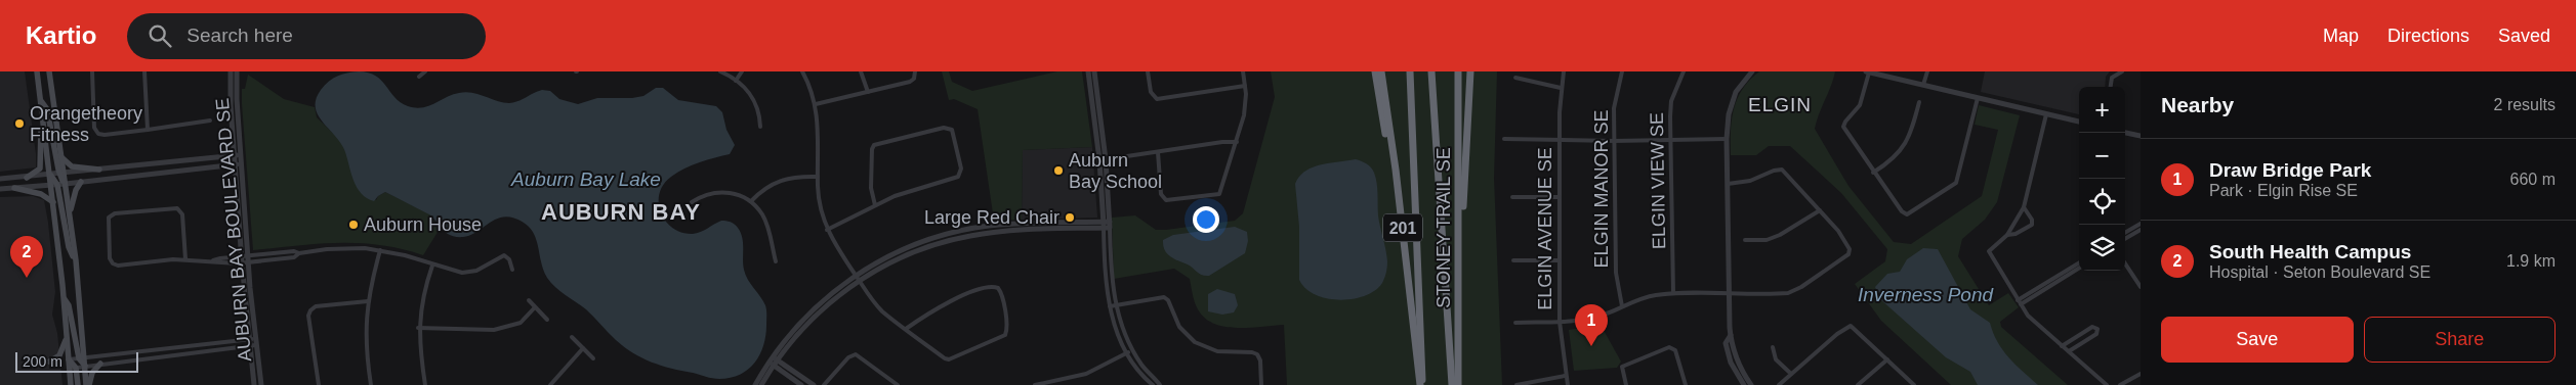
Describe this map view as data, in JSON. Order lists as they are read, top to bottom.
{
  "streets": {
    "highway": ["201", "STONEY TRAIL SE"],
    "street": [
      "ELGIN VIEW SE",
      "ELGIN MANOR SE",
      "ELGIN AVENUE SE",
      "AUBURN BAY BOULEVARD SE"
    ]
  },
  "districts": ["ELGIN", "AUBURN BAY"],
  "water": ["Auburn Bay Lake", "Inverness Pond"],
  "places": [
    "Orangetheory Fitness",
    "Auburn Bay School",
    "Large Red Chair",
    "Auburn House"
  ],
  "scale_bar": "200 m",
  "page": {
    "header": "Kartio",
    "search": "Search here",
    "nav": ["Map", "Directions", "Saved"],
    "heading": ["Nearby", "2 results"],
    "map_buttons": ["+", "−"],
    "list": [
      {
        "mark": "1",
        "name": "Draw Bridge Park",
        "note": "Park · Elgin Rise SE",
        "value": "660 m"
      },
      {
        "mark": "2",
        "name": "South Health Campus",
        "note": "Hospital · Seton Boulevard SE",
        "value": "1.9 km"
      }
    ],
    "pins": ["2", "1"],
    "buttons": ["Save", "Share"],
    "scale": "200 m"
  }
}
